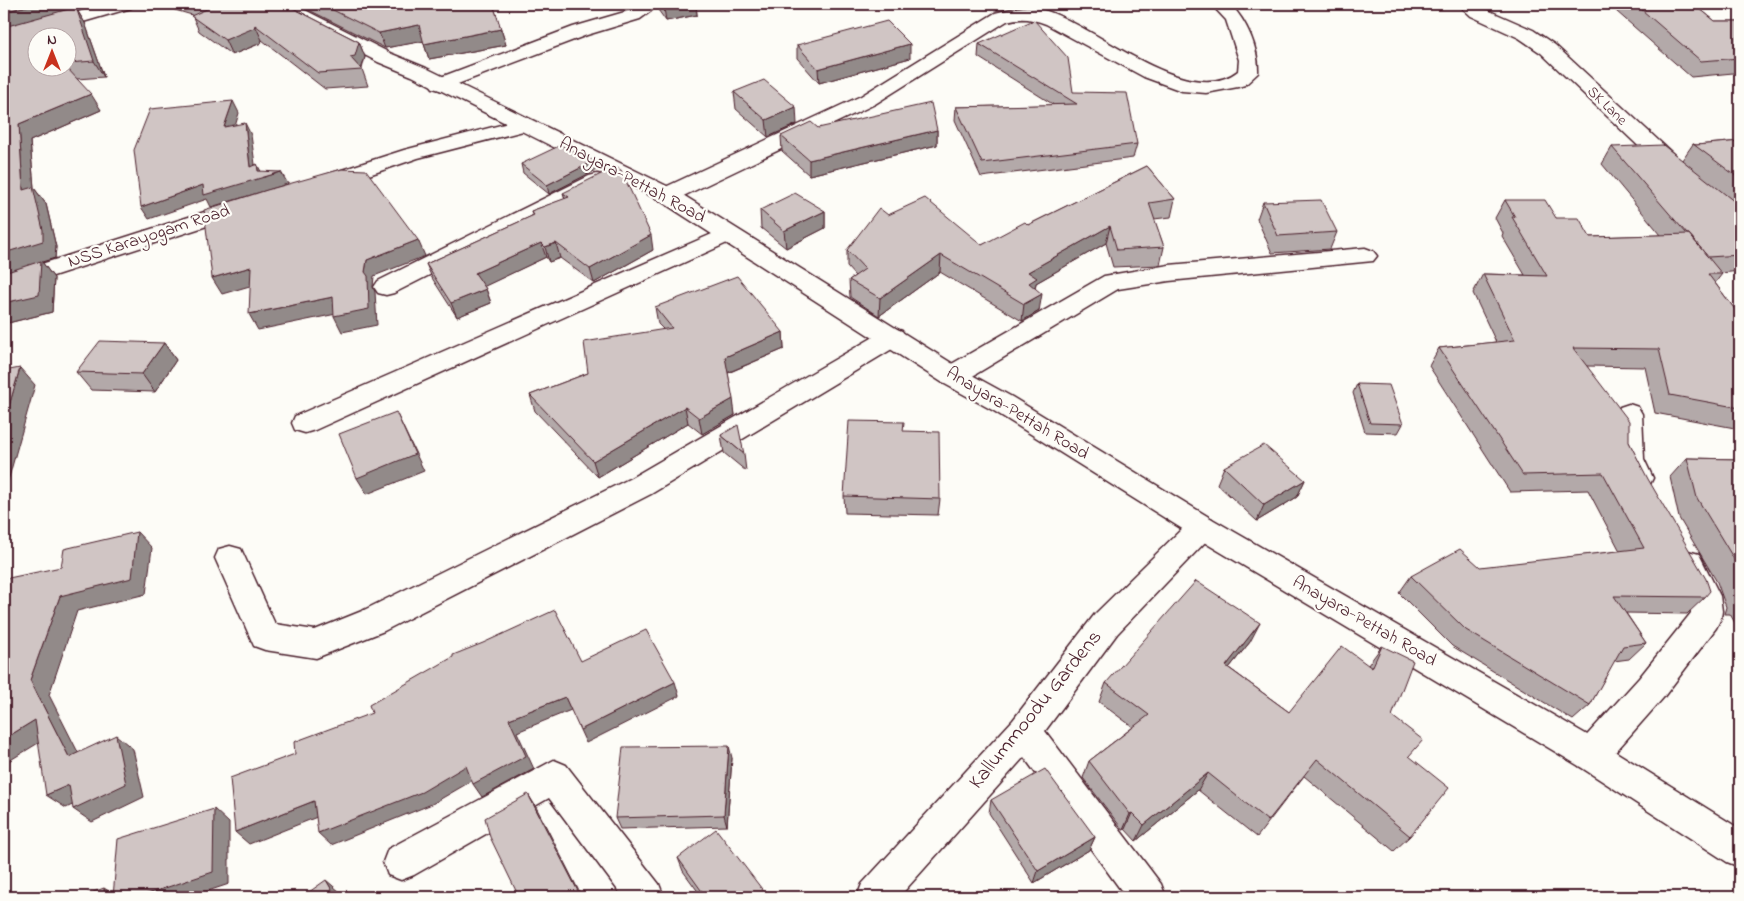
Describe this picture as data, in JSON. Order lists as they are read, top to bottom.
{
  "streets": {
    "street": [
      "SK Lane",
      "Anayara-Pettah Road",
      "NSS Karayogam Road",
      "Kallummoodu Gardens"
    ]
  },
  "crossings": [
    ["Anayara-Pettah Road", "Kallummoodu Gardens"]
  ],
  "north": "top"
}
